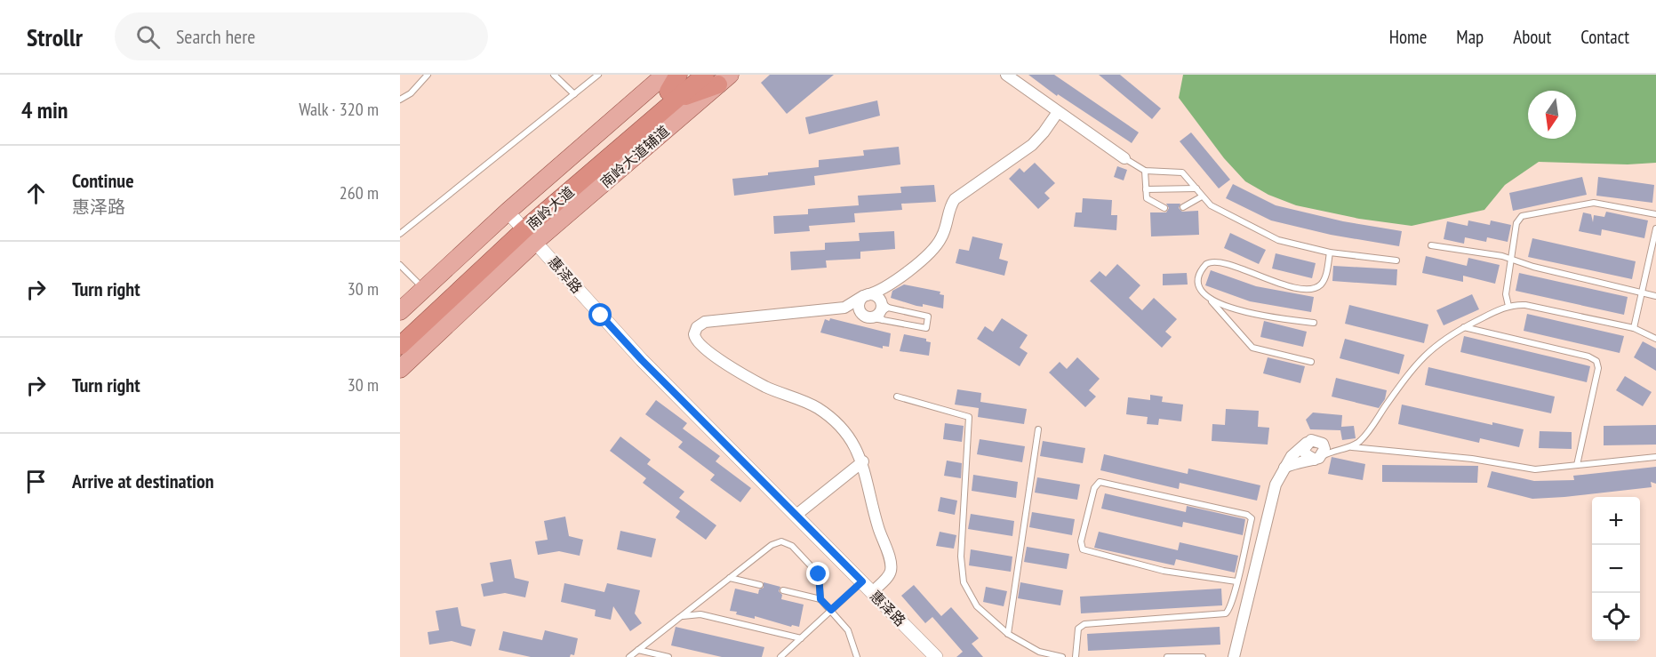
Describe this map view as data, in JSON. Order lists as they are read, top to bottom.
{
  "streets": {
    "highway": ["南岭大道"],
    "main road": ["南岭大道辅道"],
    "street": ["惠泽路"]
  },
  "crossings": [
    ["南岭大道辅道", "南岭大道"],
    ["南岭大道辅道", "惠泽路"],
    ["南岭大道", "惠泽路"]
  ],
  "north": "bottom",
  "page": {
    "header": "Strollr",
    "search": "Search here",
    "nav": [
      "Home",
      "Map",
      "About",
      "Contact"
    ],
    "heading": ["4 min", "Walk · 320 m"],
    "list": [
      ["Continue", "惠泽路", "260 m"],
      ["Turn right", "30 m"],
      ["Turn right", "30 m"],
      "Arrive at destination"
    ],
    "map_buttons": ["+", "−"]
  }
}
